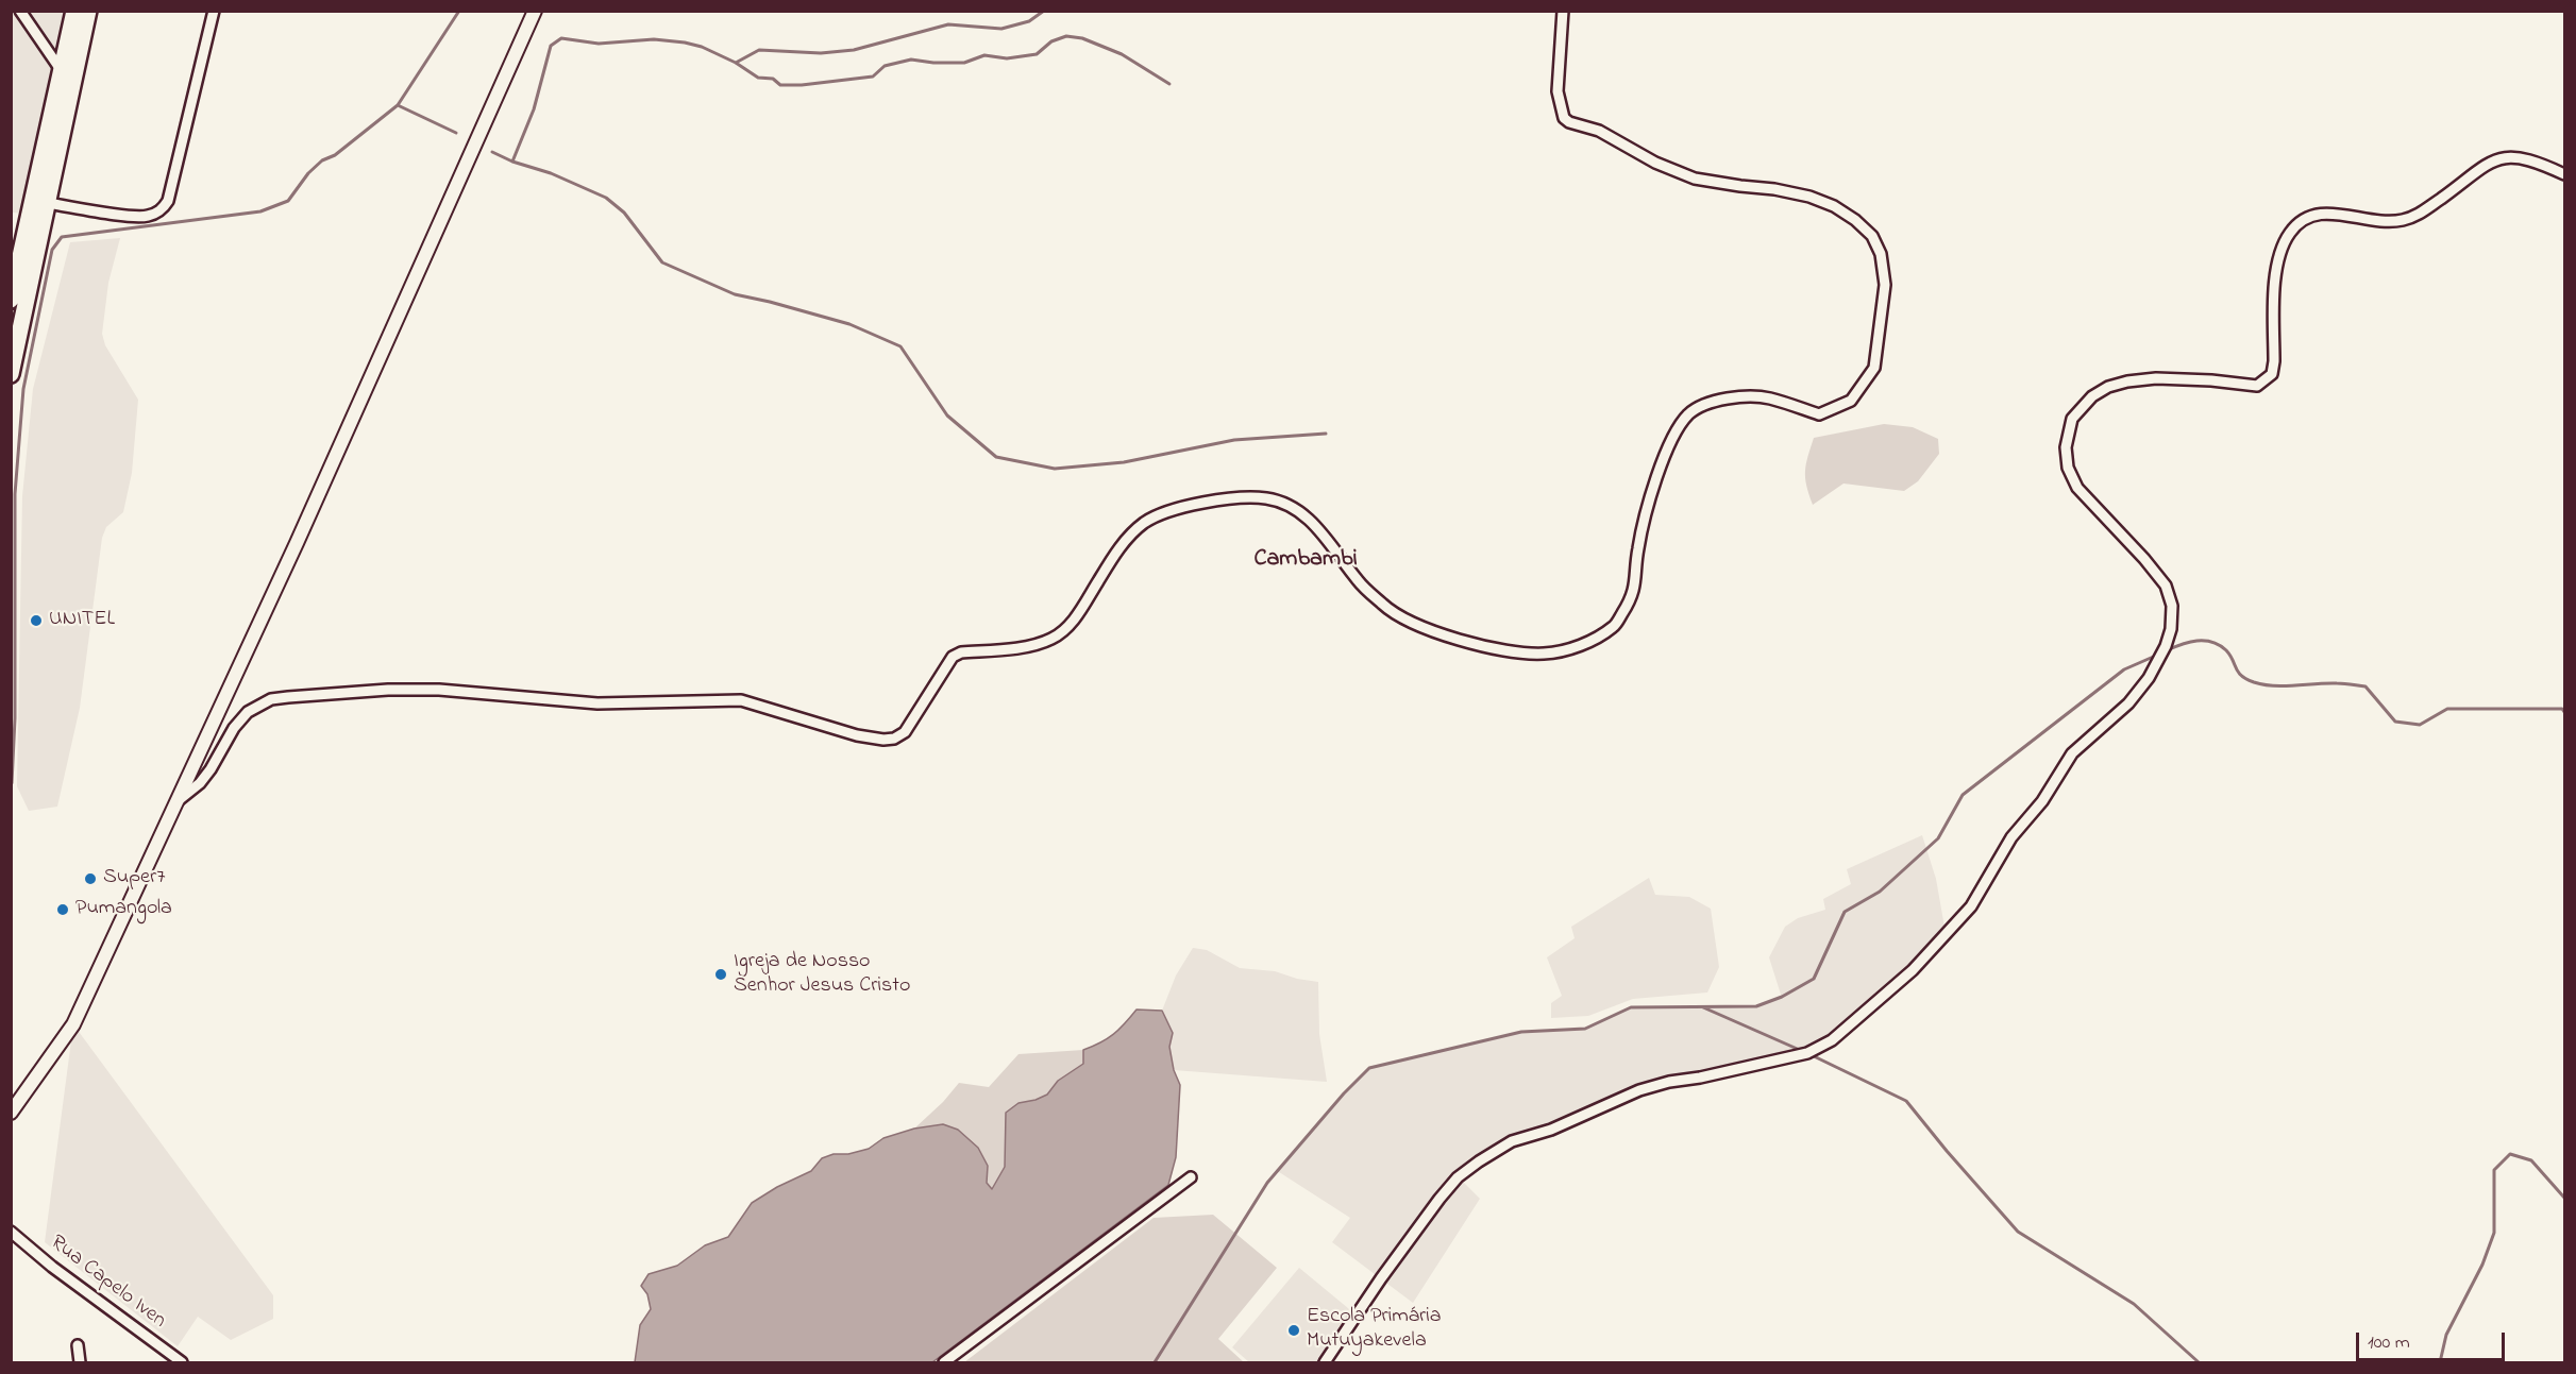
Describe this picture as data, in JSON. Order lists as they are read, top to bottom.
{
  "streets": {
    "street": ["Rua Capelo Iven"]
  },
  "districts": ["Cambambi"],
  "places": [
    "UNITEL",
    "Super7",
    "Pumangola",
    "Igreja de Nosso Senhor Jesus Cristo",
    "Escola Primária Mutuyakevela"
  ],
  "scale_bar": "100 m"
}
